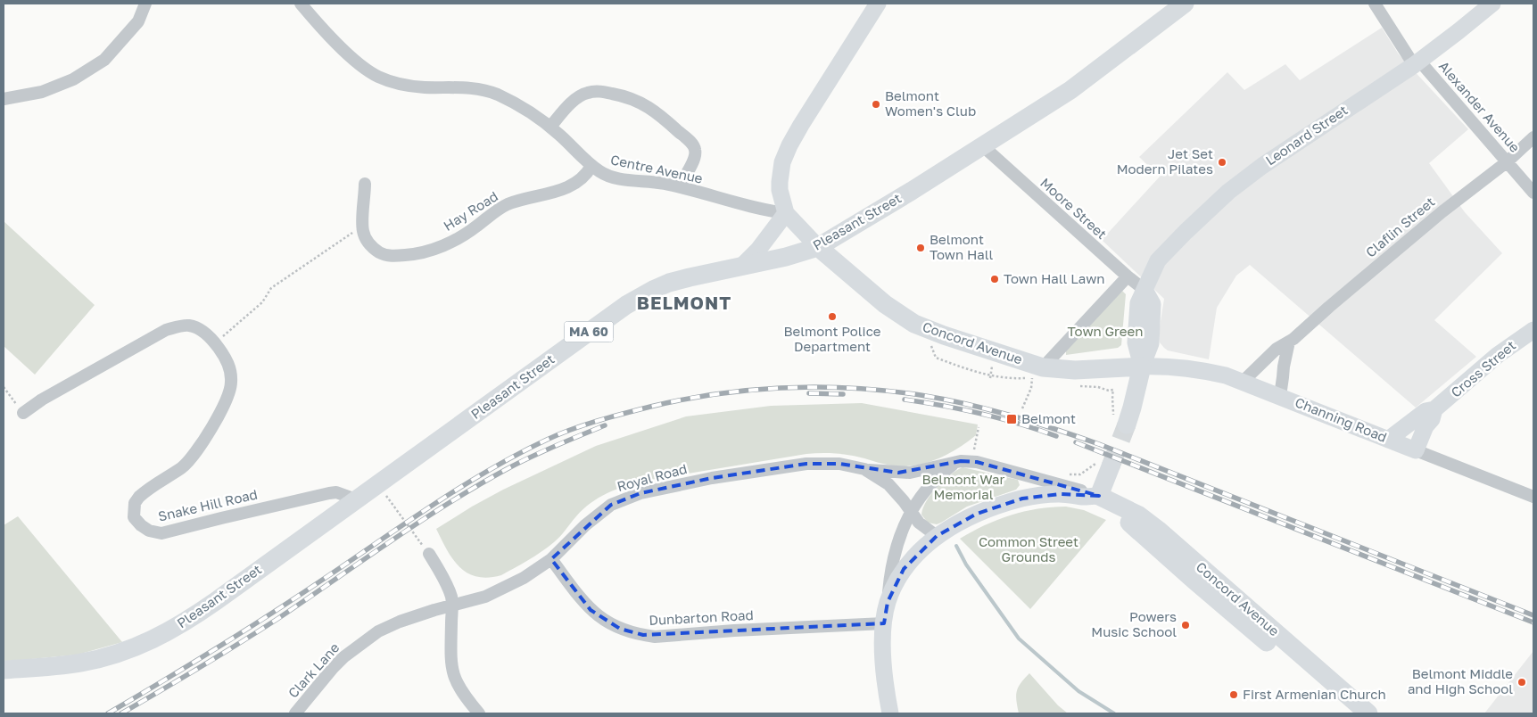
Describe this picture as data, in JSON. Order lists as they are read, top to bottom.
{
  "streets": {
    "main road": [
      "Leonard Street",
      "Pleasant Street",
      "MA 60",
      "Concord Avenue",
      "Cross Street",
      "Channing Road"
    ],
    "street": [
      "Alexander Avenue",
      "Centre Avenue",
      "Moore Street",
      "Hay Road",
      "Claflin Street",
      "Royal Road",
      "Snake Hill Road",
      "Dunbarton Road",
      "Clark Lane"
    ]
  },
  "crossings": [
    ["Alexander Avenue", "Leonard Street"],
    ["Alexander Avenue", "Claflin Street"],
    ["Leonard Street", "Moore Street"],
    ["Centre Avenue", "Hay Road"],
    ["Centre Avenue", "Concord Avenue"],
    ["Moore Street", "Pleasant Street"],
    ["Pleasant Street", "Concord Avenue"],
    ["Pleasant Street", "Snake Hill Road"],
    ["Claflin Street", "Channing Road"],
    ["Concord Avenue", "Channing Road"],
    ["Concord Avenue", "Royal Road"],
    ["Cross Street", "Channing Road"],
    ["Royal Road", "Dunbarton Road"],
    ["Royal Road", "Clark Lane"]
  ],
  "districts": ["BELMONT"],
  "parks": ["Town Green", "Belmont War Memorial", "Common Street Grounds"],
  "places": {
    "other": [
      "Belmont Women's Club",
      "Jet Set Modern Pilates",
      "Belmont Town Hall",
      "Town Hall Lawn",
      "Belmont Police Department",
      "Powers Music School",
      "Belmont Middle and High School",
      "First Armenian Church"
    ],
    "transit": ["Belmont"]
  }
}
